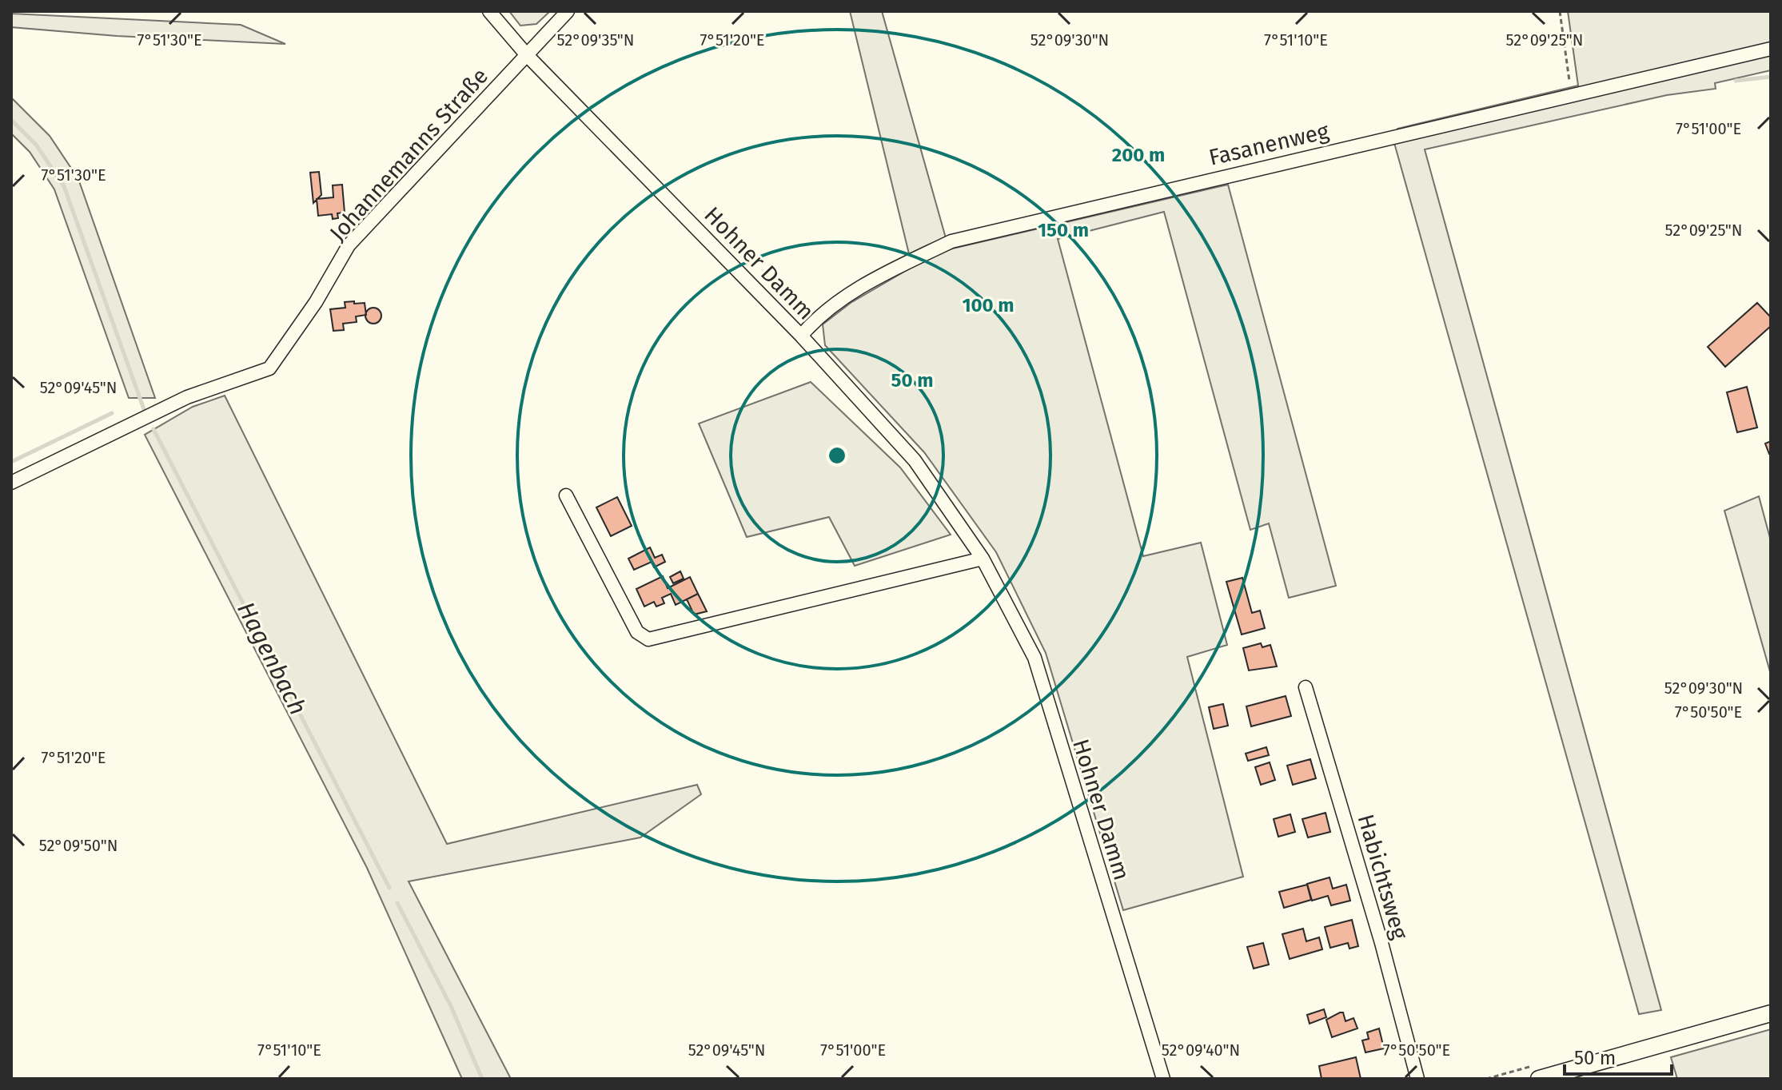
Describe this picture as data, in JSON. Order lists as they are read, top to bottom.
{
  "streets": {
    "street": [
      "Fasanenweg",
      "Johannemanns Straße",
      "Hohner Damm",
      "Habichtsweg"
    ]
  },
  "crossings": [
    ["Fasanenweg", "Hohner Damm"],
    ["Johannemanns Straße", "Hohner Damm"]
  ],
  "water": ["Hagenbach"],
  "scale_bar": "50 m",
  "coordinates": [
    "52°09'35\"N",
    "52°09'25\"N",
    "52°09'30\"N",
    "7°51'30\"E",
    "7°51'20\"E",
    "7°51'10\"E",
    "7°51'00\"E",
    "52°09'45\"N",
    "7°50'50\"E",
    "52°09'50\"N",
    "52°09'40\"N"
  ],
  "rings": [
    "200 m",
    "150 m",
    "100 m",
    "50 m"
  ]
}
